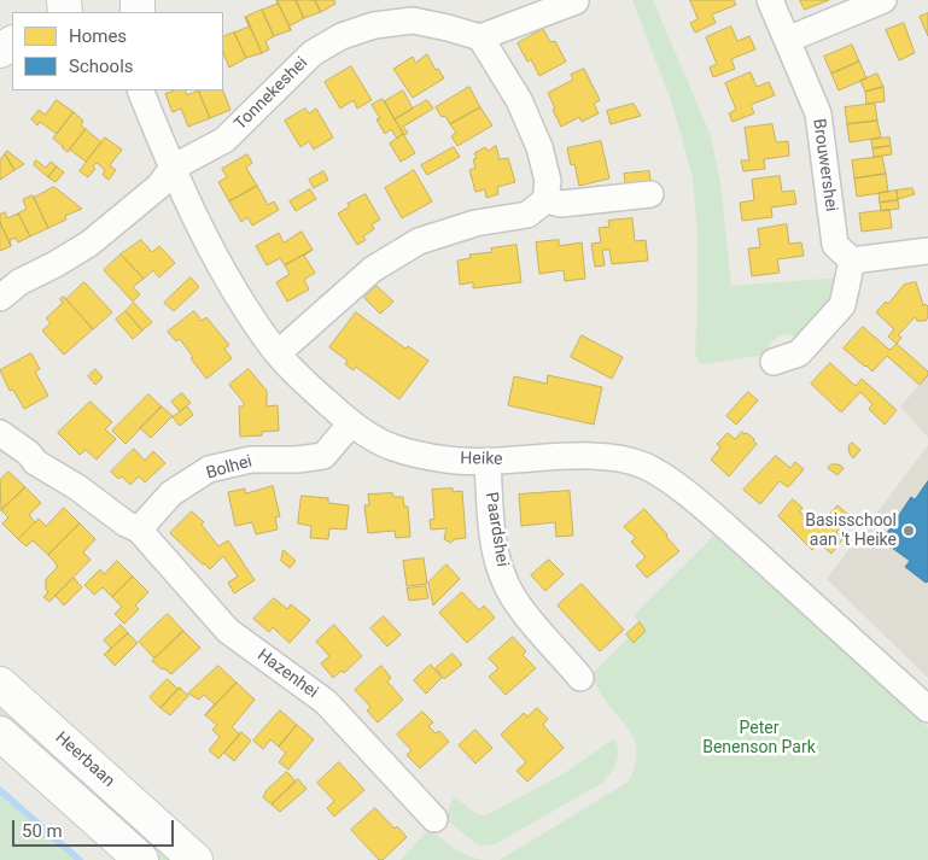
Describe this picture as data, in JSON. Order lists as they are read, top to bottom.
{
  "streets": {
    "main road": ["Heerbaan"],
    "street": [
      "Tonnekeshei",
      "Brouwershei",
      "Heike",
      "Bolhei",
      "Paardshei",
      "Hazenhei"
    ]
  },
  "crossings": [
    ["Tonnekeshei", "Heike"],
    ["Heike", "Bolhei"],
    ["Heike", "Paardshei"],
    ["Bolhei", "Hazenhei"]
  ],
  "parks": ["Peter Benenson Park"],
  "places": ["Basisschool aan 't Heike"],
  "legend": ["Homes", "Schools"],
  "scale_bar": "50 m"
}
